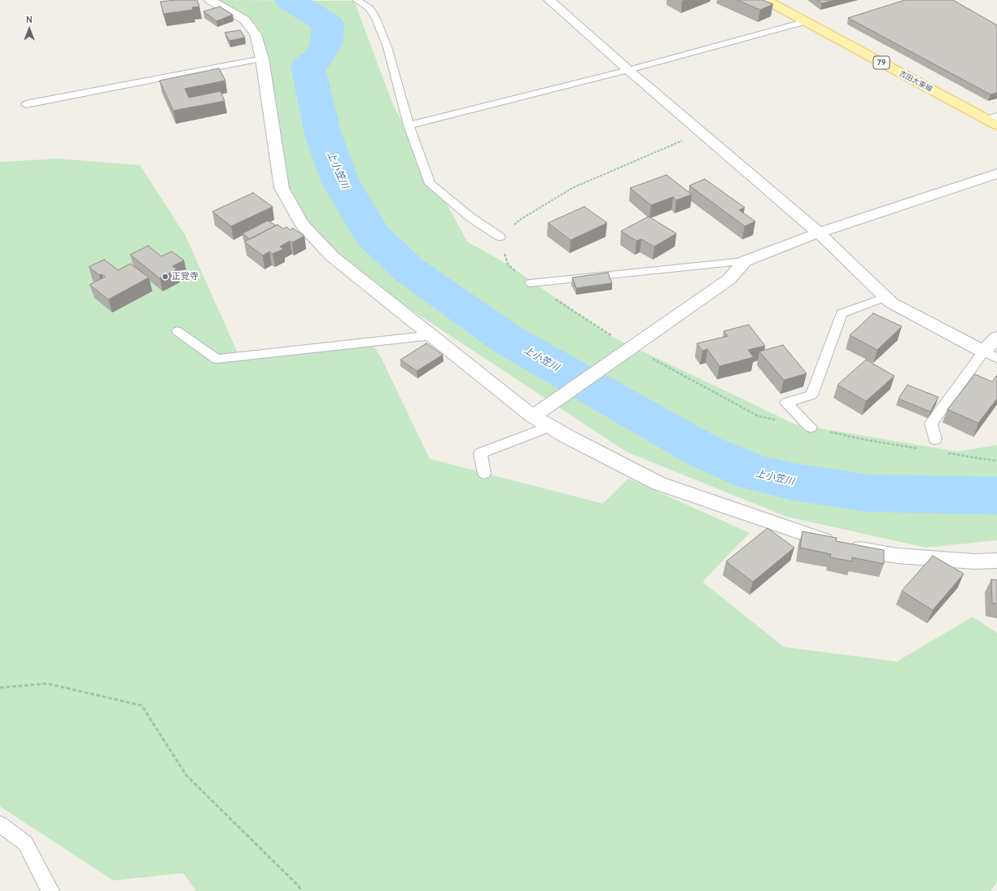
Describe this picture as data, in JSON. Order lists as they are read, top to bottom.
{
  "streets": {
    "main road": ["79", "吉田大東線"]
  },
  "water": ["上小笠川"],
  "places": ["正覚寺"],
  "north": "top"
}
